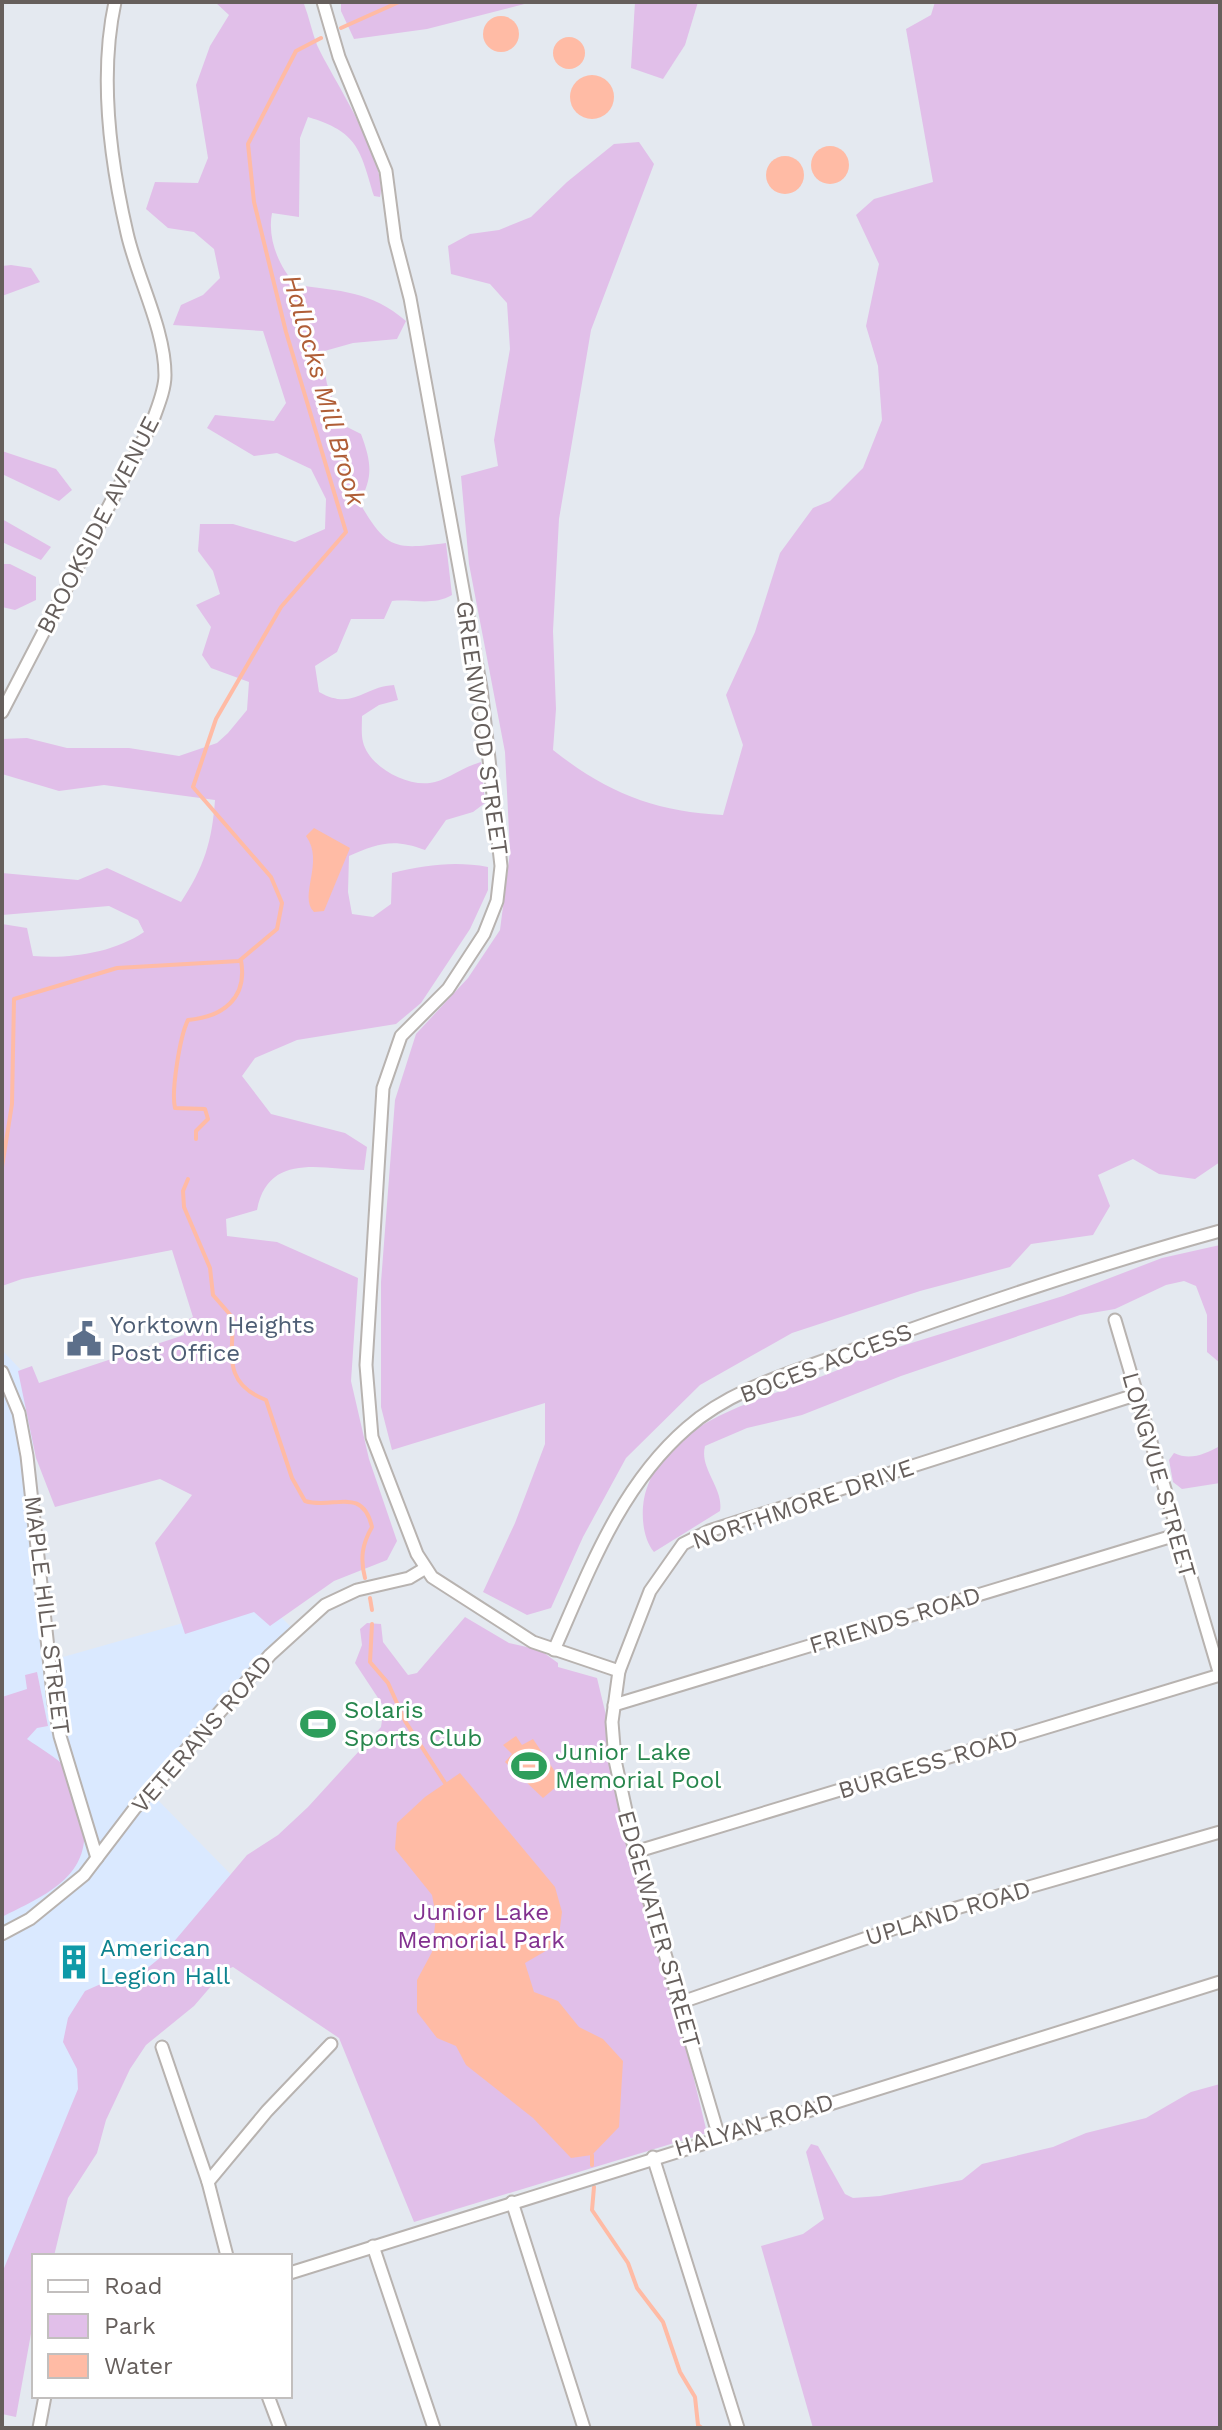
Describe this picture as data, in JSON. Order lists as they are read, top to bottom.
{
  "streets": {
    "street": [
      "BROOKSIDE AVENUE",
      "GREENWOOD STREET",
      "BOCES ACCESS",
      "LONGVUE STREET",
      "NORTHMORE DRIVE",
      "MAPLE HILL STREET",
      "FRIENDS ROAD",
      "VETERANS ROAD",
      "BURGESS ROAD",
      "UPLAND ROAD",
      "EDGEWATER STREET",
      "HALYAN ROAD"
    ]
  },
  "crossings": [
    ["GREENWOOD STREET", "VETERANS ROAD"],
    ["LONGVUE STREET", "NORTHMORE DRIVE"],
    ["LONGVUE STREET", "FRIENDS ROAD"],
    ["LONGVUE STREET", "BURGESS ROAD"],
    ["NORTHMORE DRIVE", "EDGEWATER STREET"],
    ["MAPLE HILL STREET", "VETERANS ROAD"],
    ["FRIENDS ROAD", "EDGEWATER STREET"],
    ["BURGESS ROAD", "EDGEWATER STREET"],
    ["UPLAND ROAD", "EDGEWATER STREET"],
    ["EDGEWATER STREET", "HALYAN ROAD"]
  ],
  "water": ["Hallocks Mill Brook"],
  "parks": ["Junior Lake Memorial Park"],
  "places": {
    "public building": ["Yorktown Heights Post Office"],
    "sports": ["Solaris Sports Club", "Junior Lake Memorial Pool"],
    "building": ["American Legion Hall"]
  },
  "legend": ["Road", "Park", "Water"]
}
